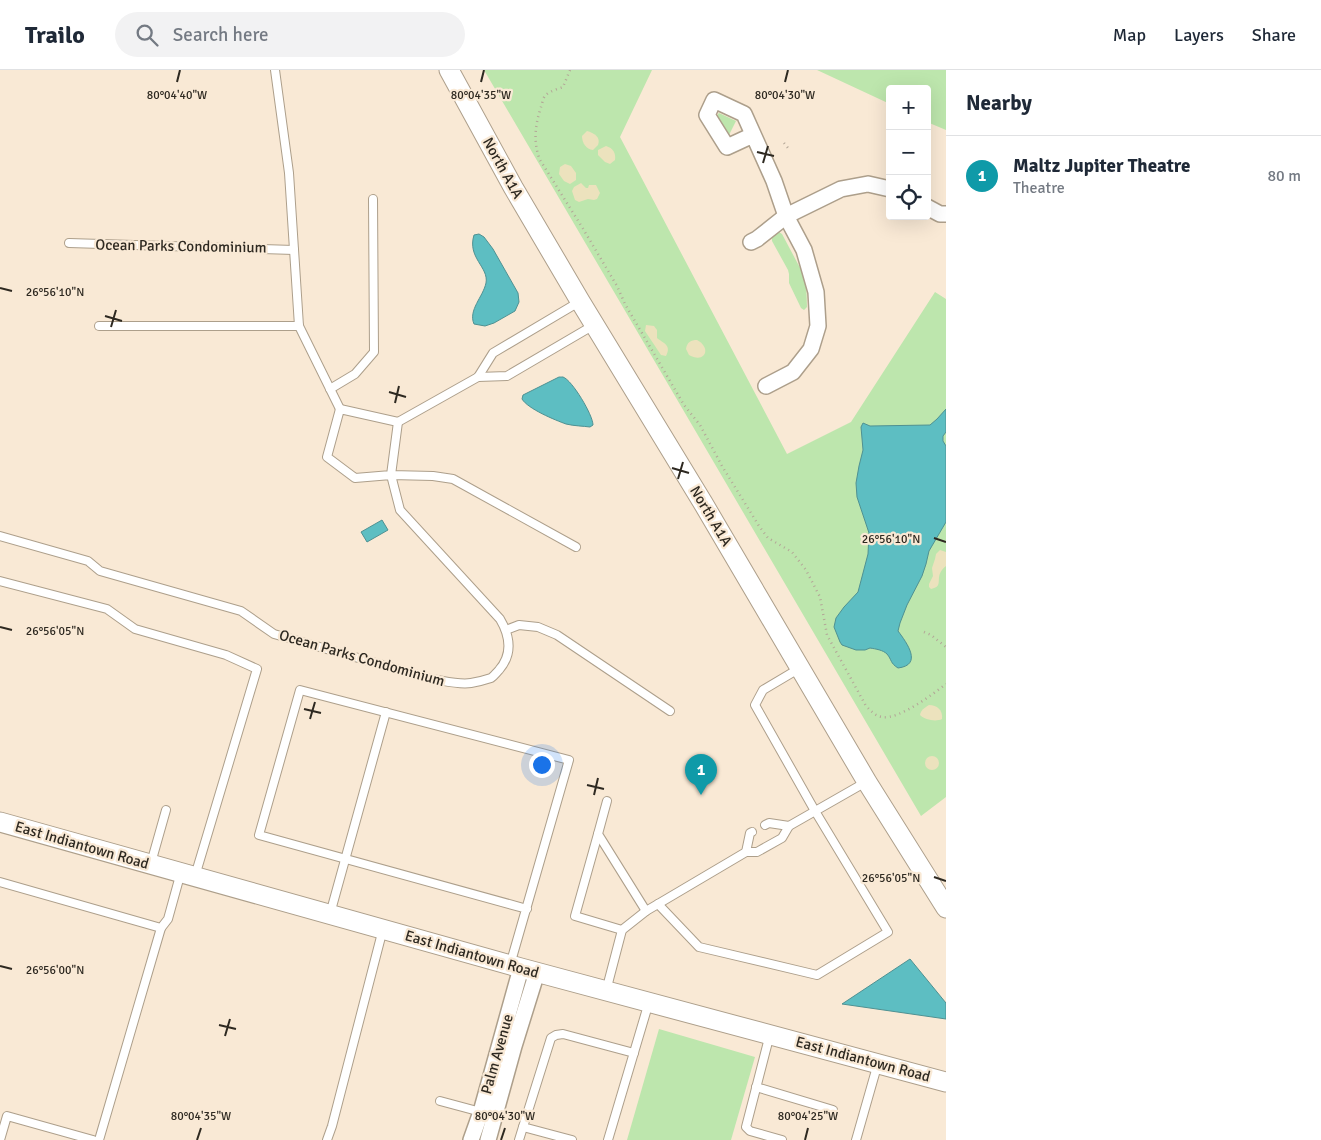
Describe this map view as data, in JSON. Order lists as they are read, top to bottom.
{
  "streets": {
    "street": ["North A1A", "East Indiantown Road", "Palm Avenue"],
    "lane": ["Ocean Parks Condominium"]
  },
  "crossings": [
    ["East Indiantown Road", "Palm Avenue"]
  ],
  "page": {
    "header": "Trailo",
    "search": "Search here",
    "nav": ["Map", "Layers", "Share"],
    "heading": "Nearby",
    "map_buttons": ["+", "−"],
    "list": [
      {
        "mark": "1",
        "name": "Maltz Jupiter Theatre",
        "note": "Theatre",
        "value": "80 m"
      }
    ],
    "pins": "1"
  },
  "coordinates": [
    "80°04'40\"W",
    "80°04'35\"W",
    "80°04'30\"W",
    "26°56'10\"N",
    "26°56'05\"N",
    "26°56'00\"N",
    "80°04'25\"W"
  ]
}
